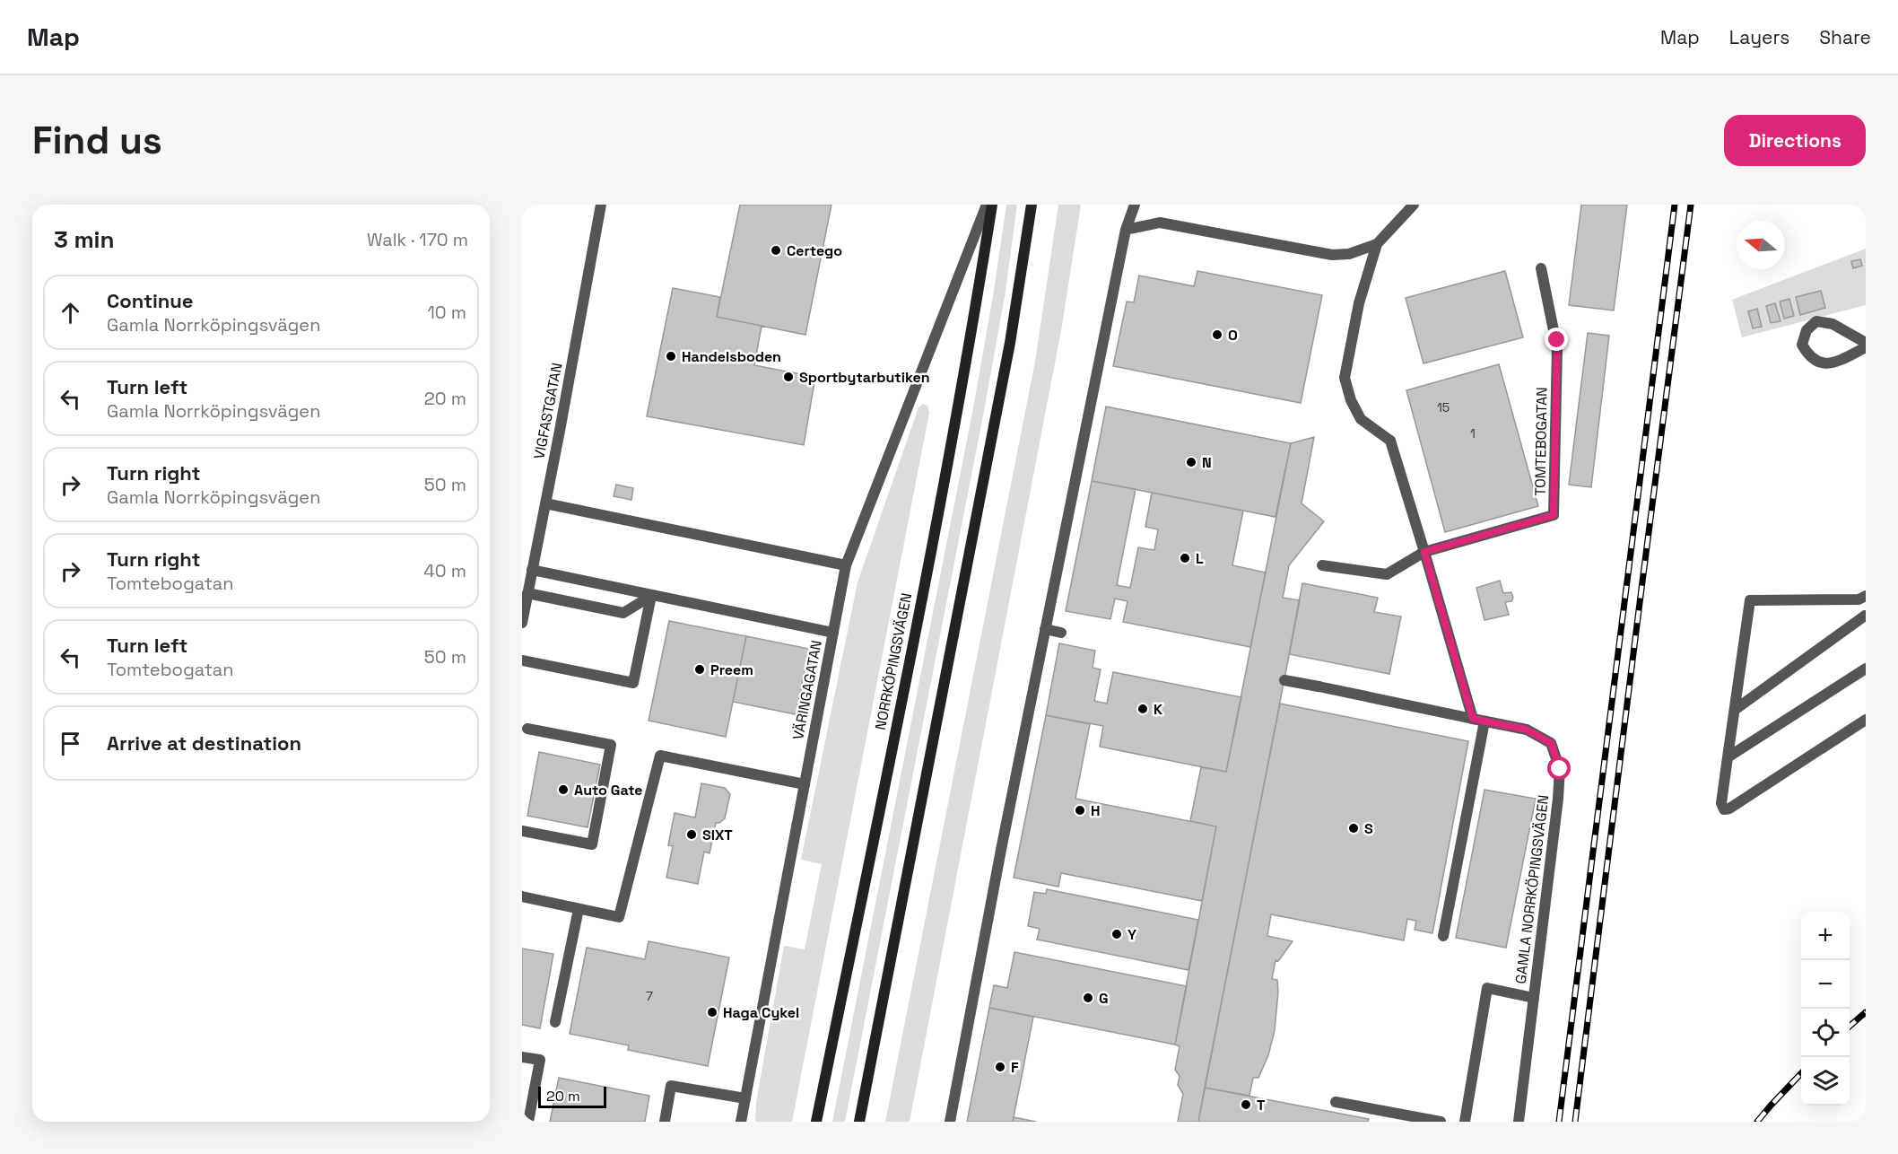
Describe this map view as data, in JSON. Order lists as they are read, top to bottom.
{
  "streets": {
    "main road": ["NORRKÖPINGSVÄGEN"],
    "street": [
      "VIGFASTGATAN",
      "TOMTEBOGATAN",
      "VÄRINGAGATAN",
      "GAMLA NORRKÖPINGSVÄGEN"
    ]
  },
  "places": [
    "Certego",
    "O",
    "Handelsboden",
    "Sportbytarbutiken",
    "N",
    "L",
    "Preem",
    "K",
    "Auto Gate",
    "H",
    "S",
    "SIXT",
    "Y",
    "G",
    "Haga Cykel",
    "F",
    "T"
  ],
  "house_numbers": ["15", "1", "7"],
  "scale_bar": "20 m",
  "north": "left",
  "page": {
    "header": "Map",
    "nav": ["Map", "Layers", "Share"],
    "buttons": "Directions",
    "title": "Find us",
    "heading": ["3 min", "Walk · 170 m"],
    "list": [
      ["Continue", "Gamla Norrköpingsvägen", "10 m"],
      ["Turn left", "Gamla Norrköpingsvägen", "20 m"],
      ["Turn right", "Gamla Norrköpingsvägen", "50 m"],
      ["Turn right", "Tomtebogatan", "40 m"],
      ["Turn left", "Tomtebogatan", "50 m"],
      "Arrive at destination"
    ],
    "map_buttons": ["+", "−"],
    "scale": "20 m"
  }
}
